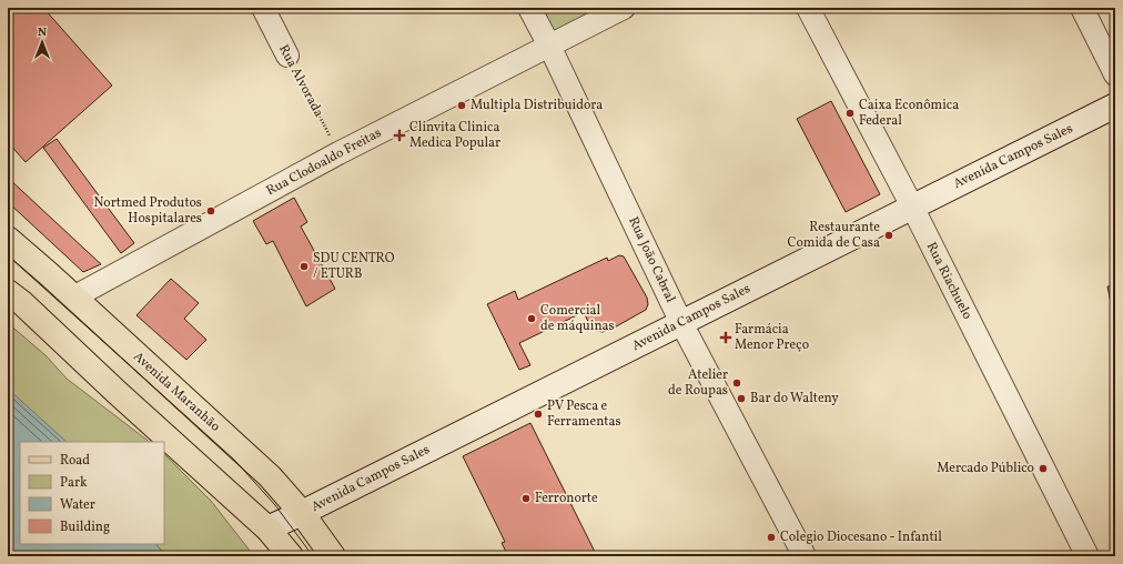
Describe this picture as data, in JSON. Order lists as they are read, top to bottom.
{
  "streets": {
    "main road": ["Avenida Campos Sales", "Avenida Maranhão"],
    "street": [
      "Rua Alvorada",
      "Rua Clodoaldo Freitas",
      "Rua João Cabral",
      "Rua Riachuelo"
    ]
  },
  "crossings": [
    ["Rua Alvorada", "Rua Clodoaldo Freitas"],
    ["Avenida Campos Sales", "Rua João Cabral"],
    ["Avenida Campos Sales", "Rua Riachuelo"],
    ["Avenida Campos Sales", "Avenida Maranhão"],
    ["Rua Clodoaldo Freitas", "Rua João Cabral"],
    ["Rua Clodoaldo Freitas", "Avenida Maranhão"]
  ],
  "places": {
    "other": [
      "Multipla Distribuidora",
      "Caixa Econômica Federal",
      "Nortmed Produtos Hospitalares",
      "Restaurante Comida de Casa",
      "SDU CENTRO / ETURB",
      "Comercial de máquinas",
      "Atelier de Roupas",
      "Bar do Walteny",
      "PV Pesca e Ferramentas",
      "Mercado Público",
      "Ferronorte",
      "Colegio Diocesano - Infantil"
    ],
    "health": ["Clinvita Clinica Medica Popular", "Farmácia Menor Preço"]
  },
  "legend": [
    "Road",
    "Park",
    "Water",
    "Building"
  ],
  "north": "top"
}
